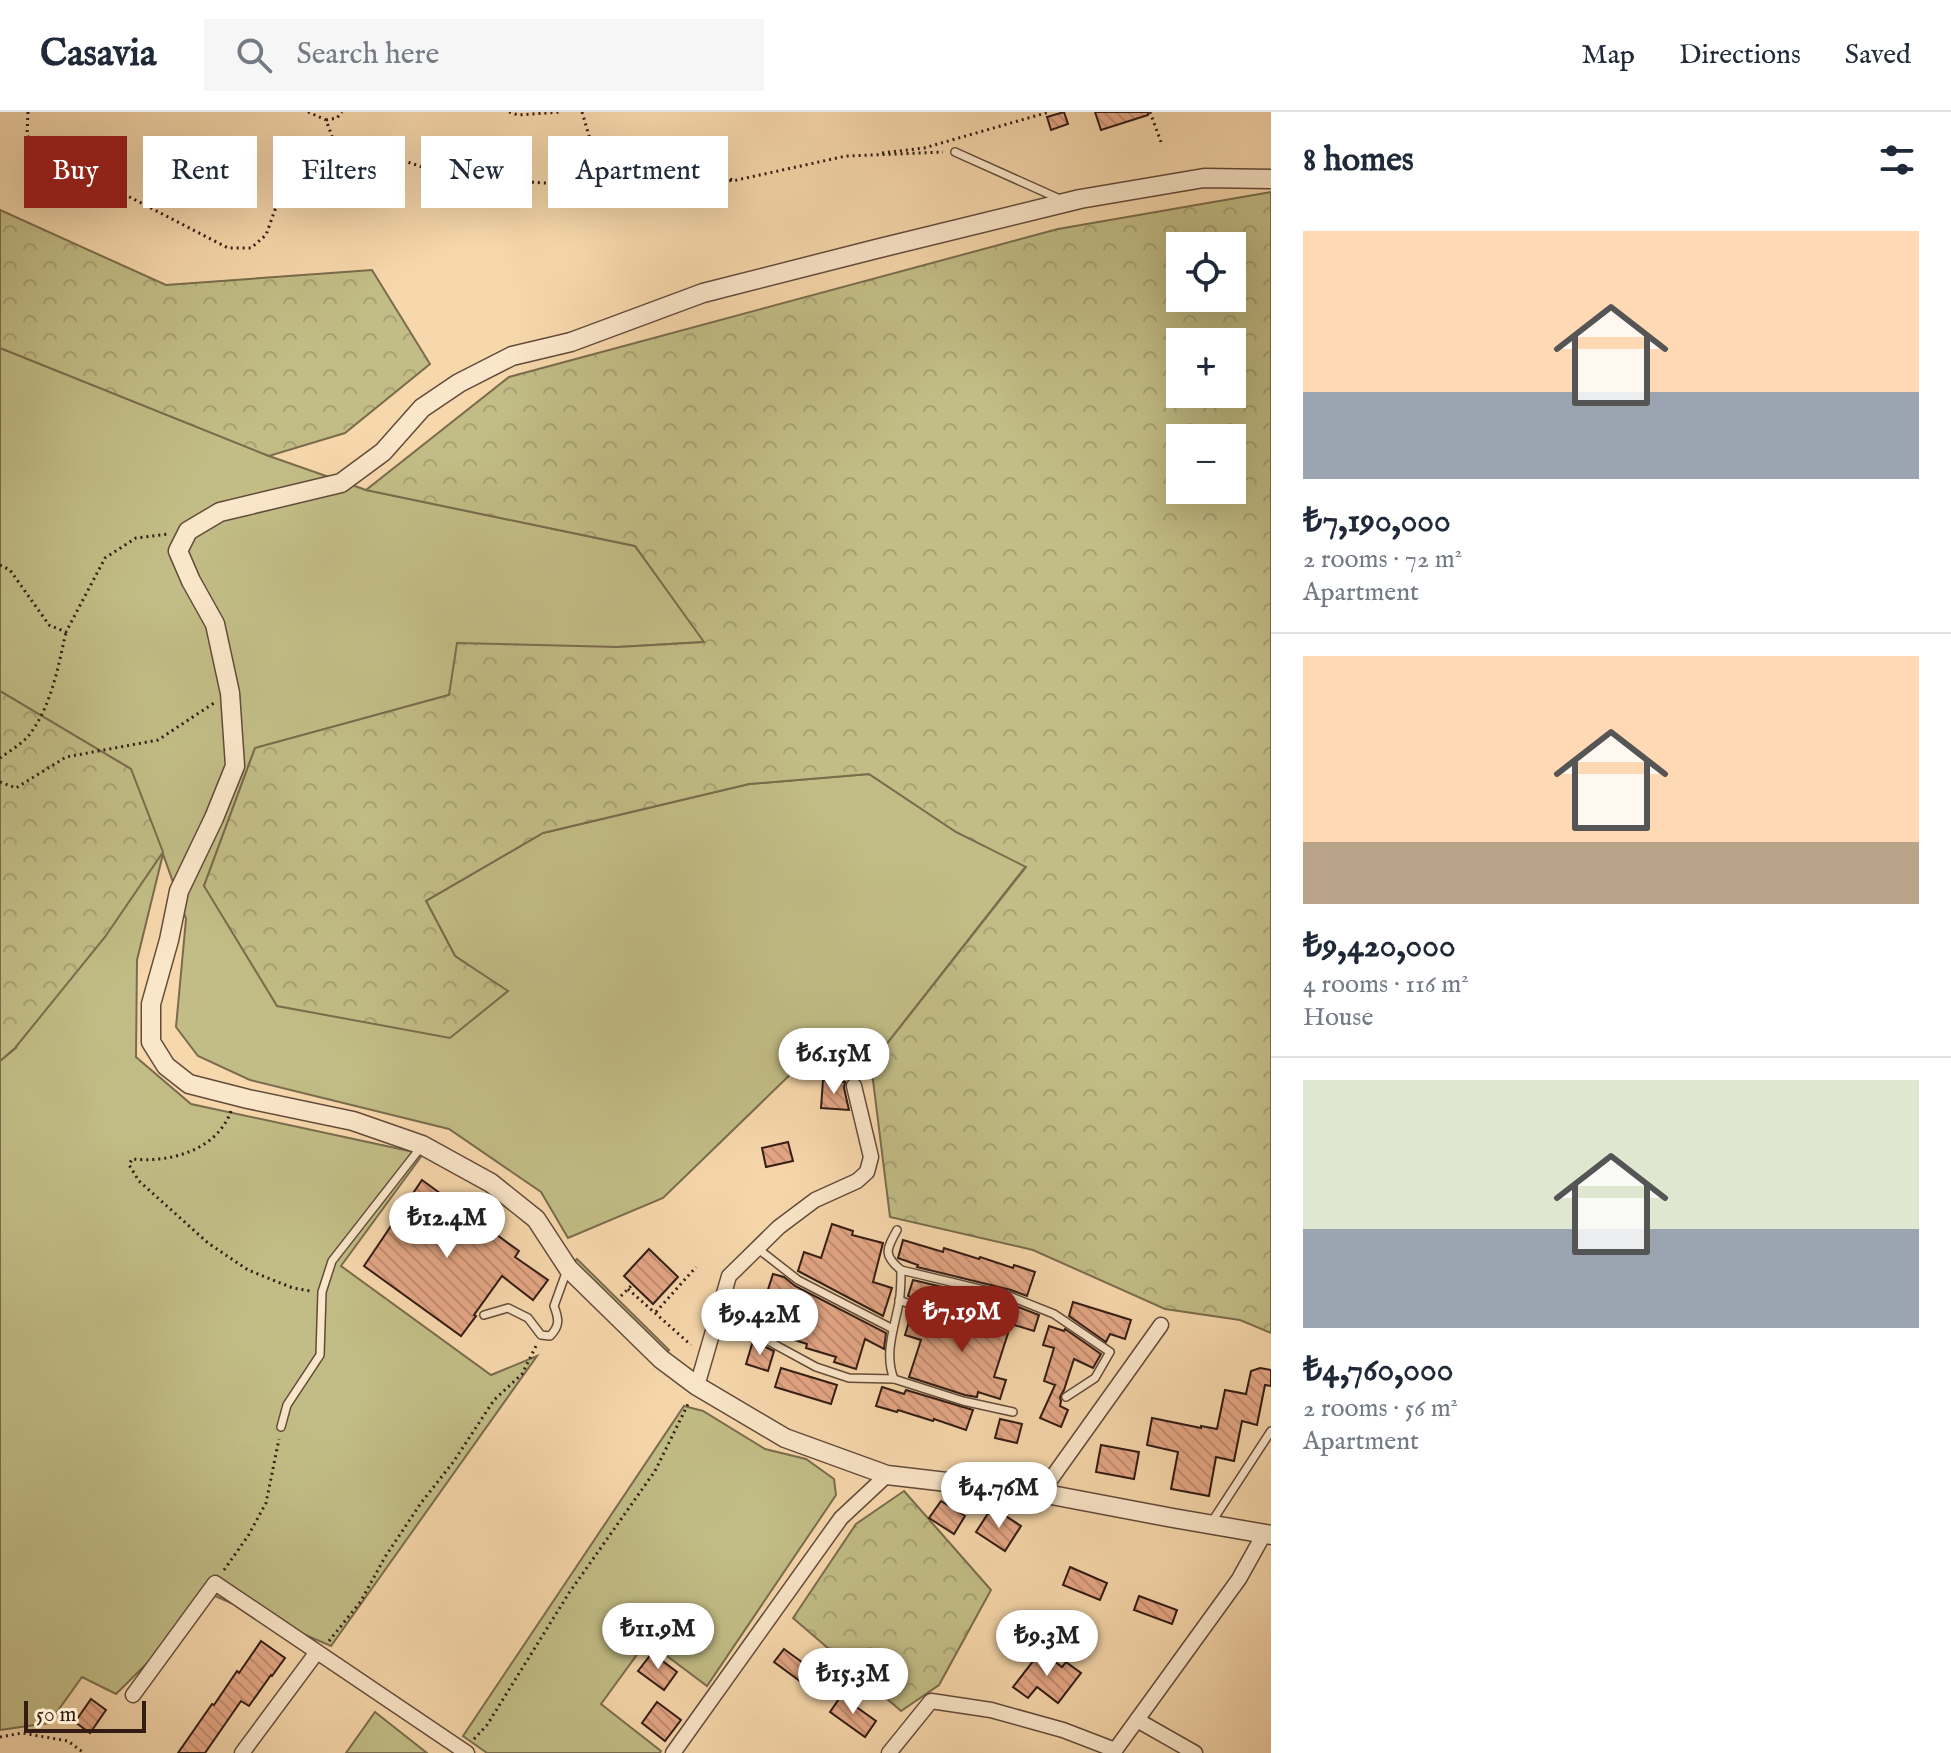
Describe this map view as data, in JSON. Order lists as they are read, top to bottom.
{
  "scale_bar": "50 m",
  "page": {
    "header": "Casavia",
    "search": "Search here",
    "nav": ["Map", "Directions", "Saved"],
    "heading": "8 homes",
    "chip": [
      "Buy",
      "Rent",
      "Filters",
      "New",
      "Apartment"
    ],
    "list": [
      {
        "name": "₺7,190,000",
        "note": "2 rooms · 72 m² · Apartment"
      },
      {
        "name": "₺9,420,000",
        "note": "4 rooms · 116 m² · House"
      },
      {
        "name": "₺4,760,000",
        "note": "2 rooms · 56 m² · Apartment"
      }
    ],
    "map_buttons": ["+", "−"],
    "price": [
      "₺6.15M",
      "₺12.4M",
      "₺7.19M",
      "₺9.42M",
      "₺4.76M",
      "₺11.9M",
      "₺9.3M",
      "₺15.3M"
    ],
    "scale": "50 m"
  }
}
